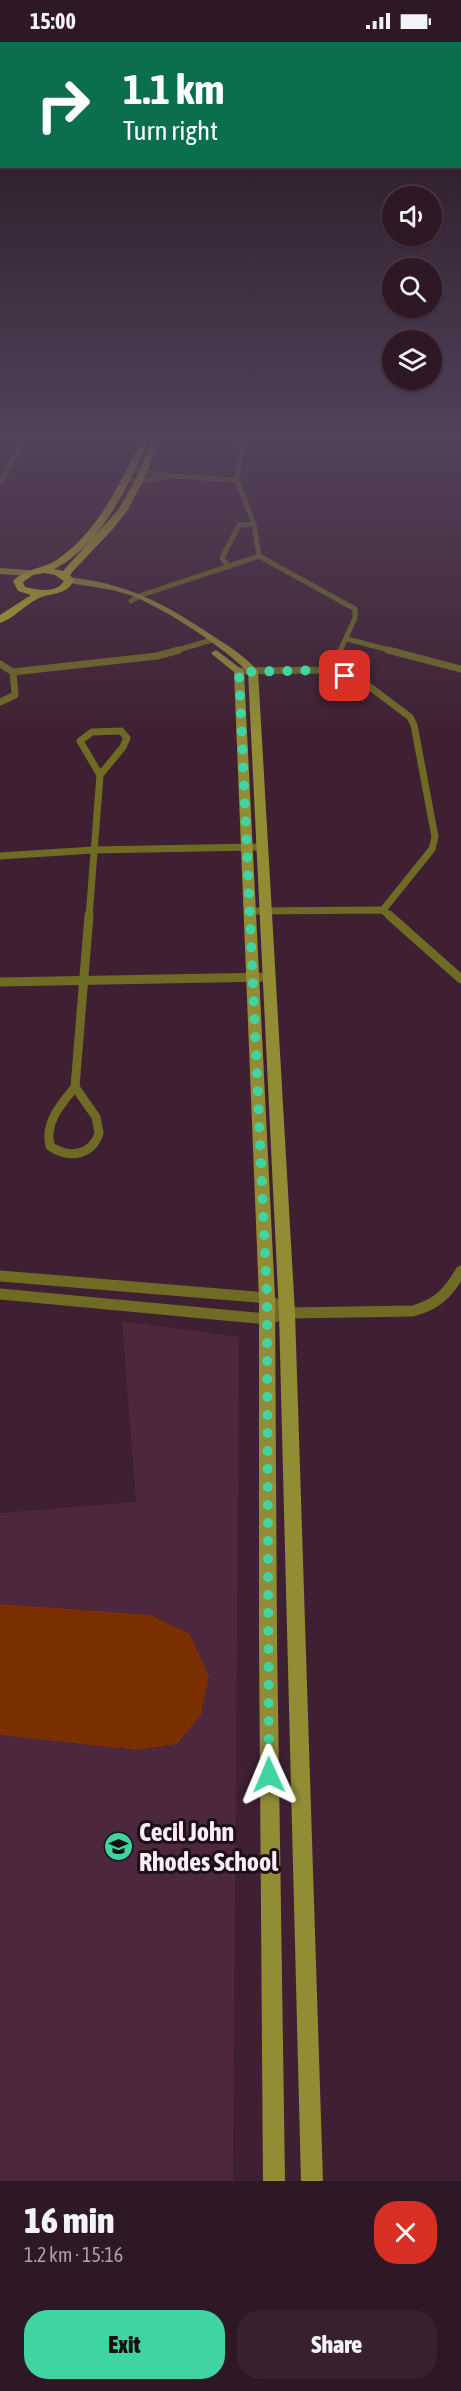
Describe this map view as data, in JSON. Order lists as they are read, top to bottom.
{
  "places": {
    "school or university": ["Cecil John Rhodes School"]
  },
  "page": {
    "status": "15:00",
    "turn": ["1.1 km", "Turn right"],
    "heading": ["16 min", "1.2 km · 15:16"],
    "buttons": ["Exit", "Share"]
  }
}
